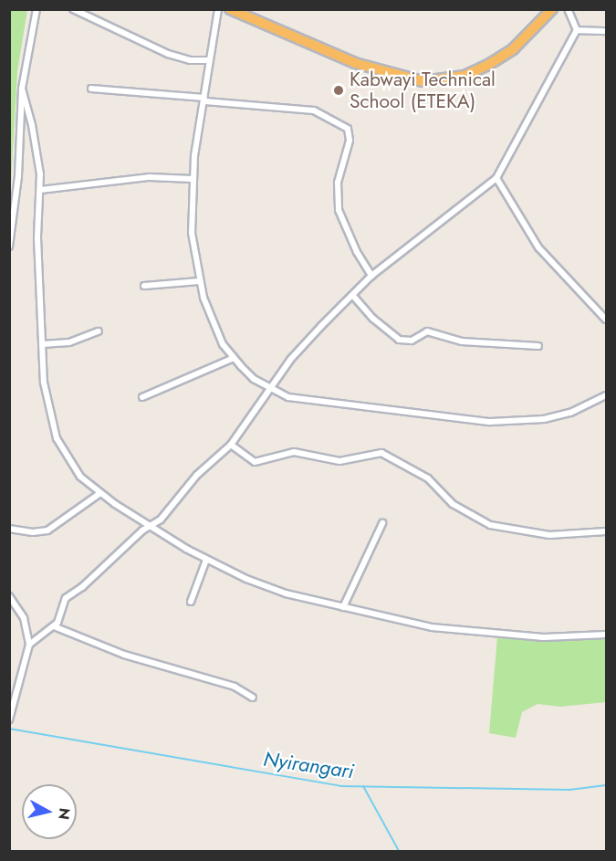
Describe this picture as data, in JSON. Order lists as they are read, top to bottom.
{
  "water": ["Nyirangari"],
  "places": ["Kabwayi Technical School (ETEKA)"],
  "north": "right"
}
